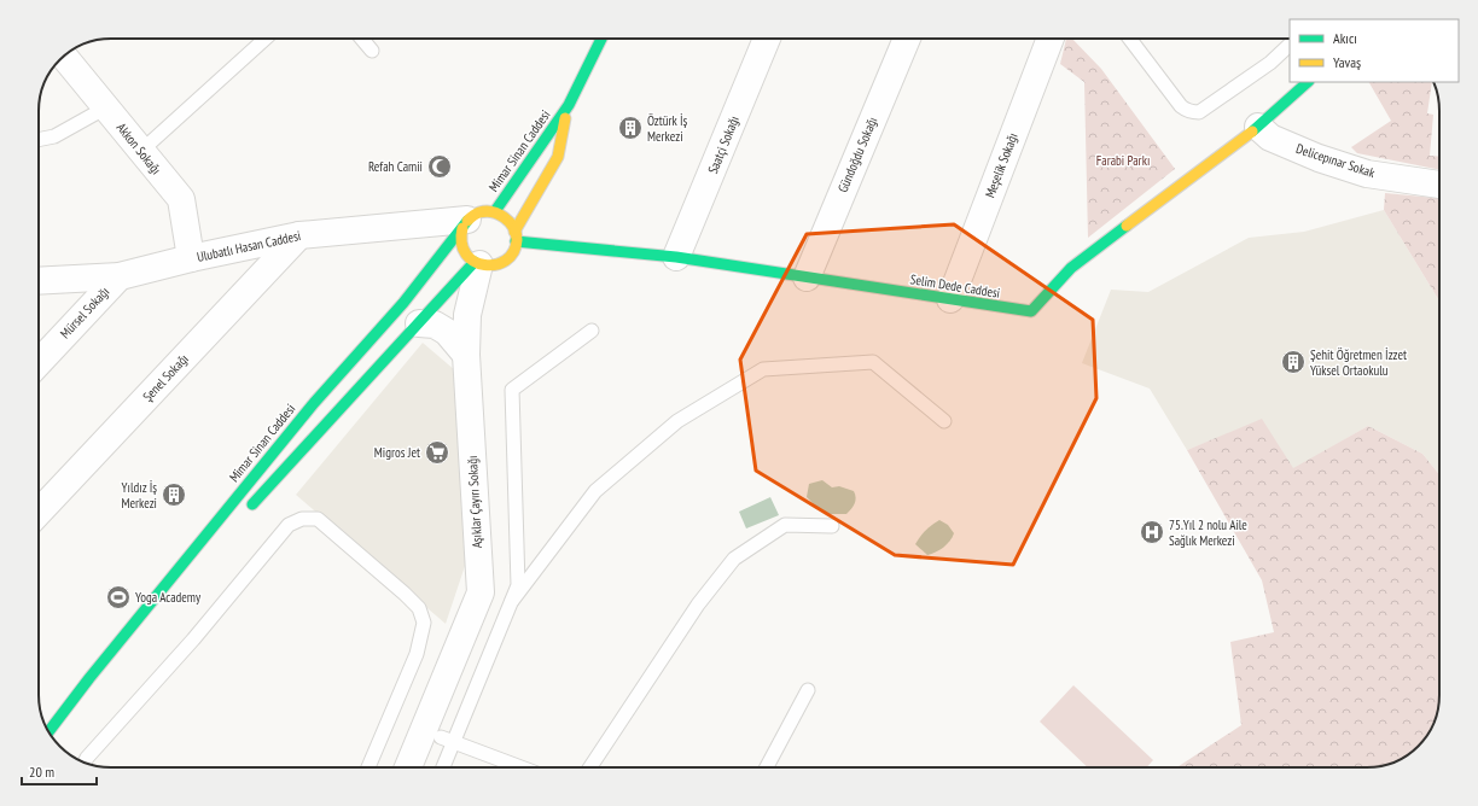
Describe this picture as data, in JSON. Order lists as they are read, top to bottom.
{
  "streets": {
    "main road": ["Mimar Sinan Caddesi", "Selim Dede Caddesi"],
    "street": [
      "Saatçi Sokağı",
      "Akkon Sokağı",
      "Gündoğdu Sokağı",
      "Delicepınar Sokak",
      "Meşelik Sokağı",
      "Ulubatlı Hasan Caddesi",
      "Mürsel Sokağı",
      "Şenel Sokağı",
      "Aşıklar Çayırı Sokağı"
    ]
  },
  "crossings": [
    ["Saatçi Sokağı", "Selim Dede Caddesi"],
    ["Akkon Sokağı", "Ulubatlı Hasan Caddesi"],
    ["Mimar Sinan Caddesi", "Ulubatlı Hasan Caddesi"],
    ["Mimar Sinan Caddesi", "Selim Dede Caddesi"],
    ["Mimar Sinan Caddesi", "Aşıklar Çayırı Sokağı"],
    ["Gündoğdu Sokağı", "Selim Dede Caddesi"],
    ["Delicepınar Sokak", "Selim Dede Caddesi"],
    ["Meşelik Sokağı", "Selim Dede Caddesi"],
    ["Ulubatlı Hasan Caddesi", "Selim Dede Caddesi"],
    ["Ulubatlı Hasan Caddesi", "Mürsel Sokağı"],
    ["Ulubatlı Hasan Caddesi", "Şenel Sokağı"],
    ["Ulubatlı Hasan Caddesi", "Aşıklar Çayırı Sokağı"],
    ["Selim Dede Caddesi", "Aşıklar Çayırı Sokağı"]
  ],
  "parks": ["Farabi Parkı"],
  "places": {
    "building": ["Öztürk İş Merkezi", "Şehit Öğretmen İzzet Yüksel Ortaokulu", "Yıldız İş Merkezi"],
    "mosque": ["Refah Camii"],
    "supermarket": ["Migros Jet"],
    "hospital": ["75.Yıl 2 nolu Aile Sağlık Merkezi"],
    "sports": ["Yoga Academy"]
  },
  "legend": ["Akıcı", "Yavaş"],
  "scale_bar": "20 m"
}
